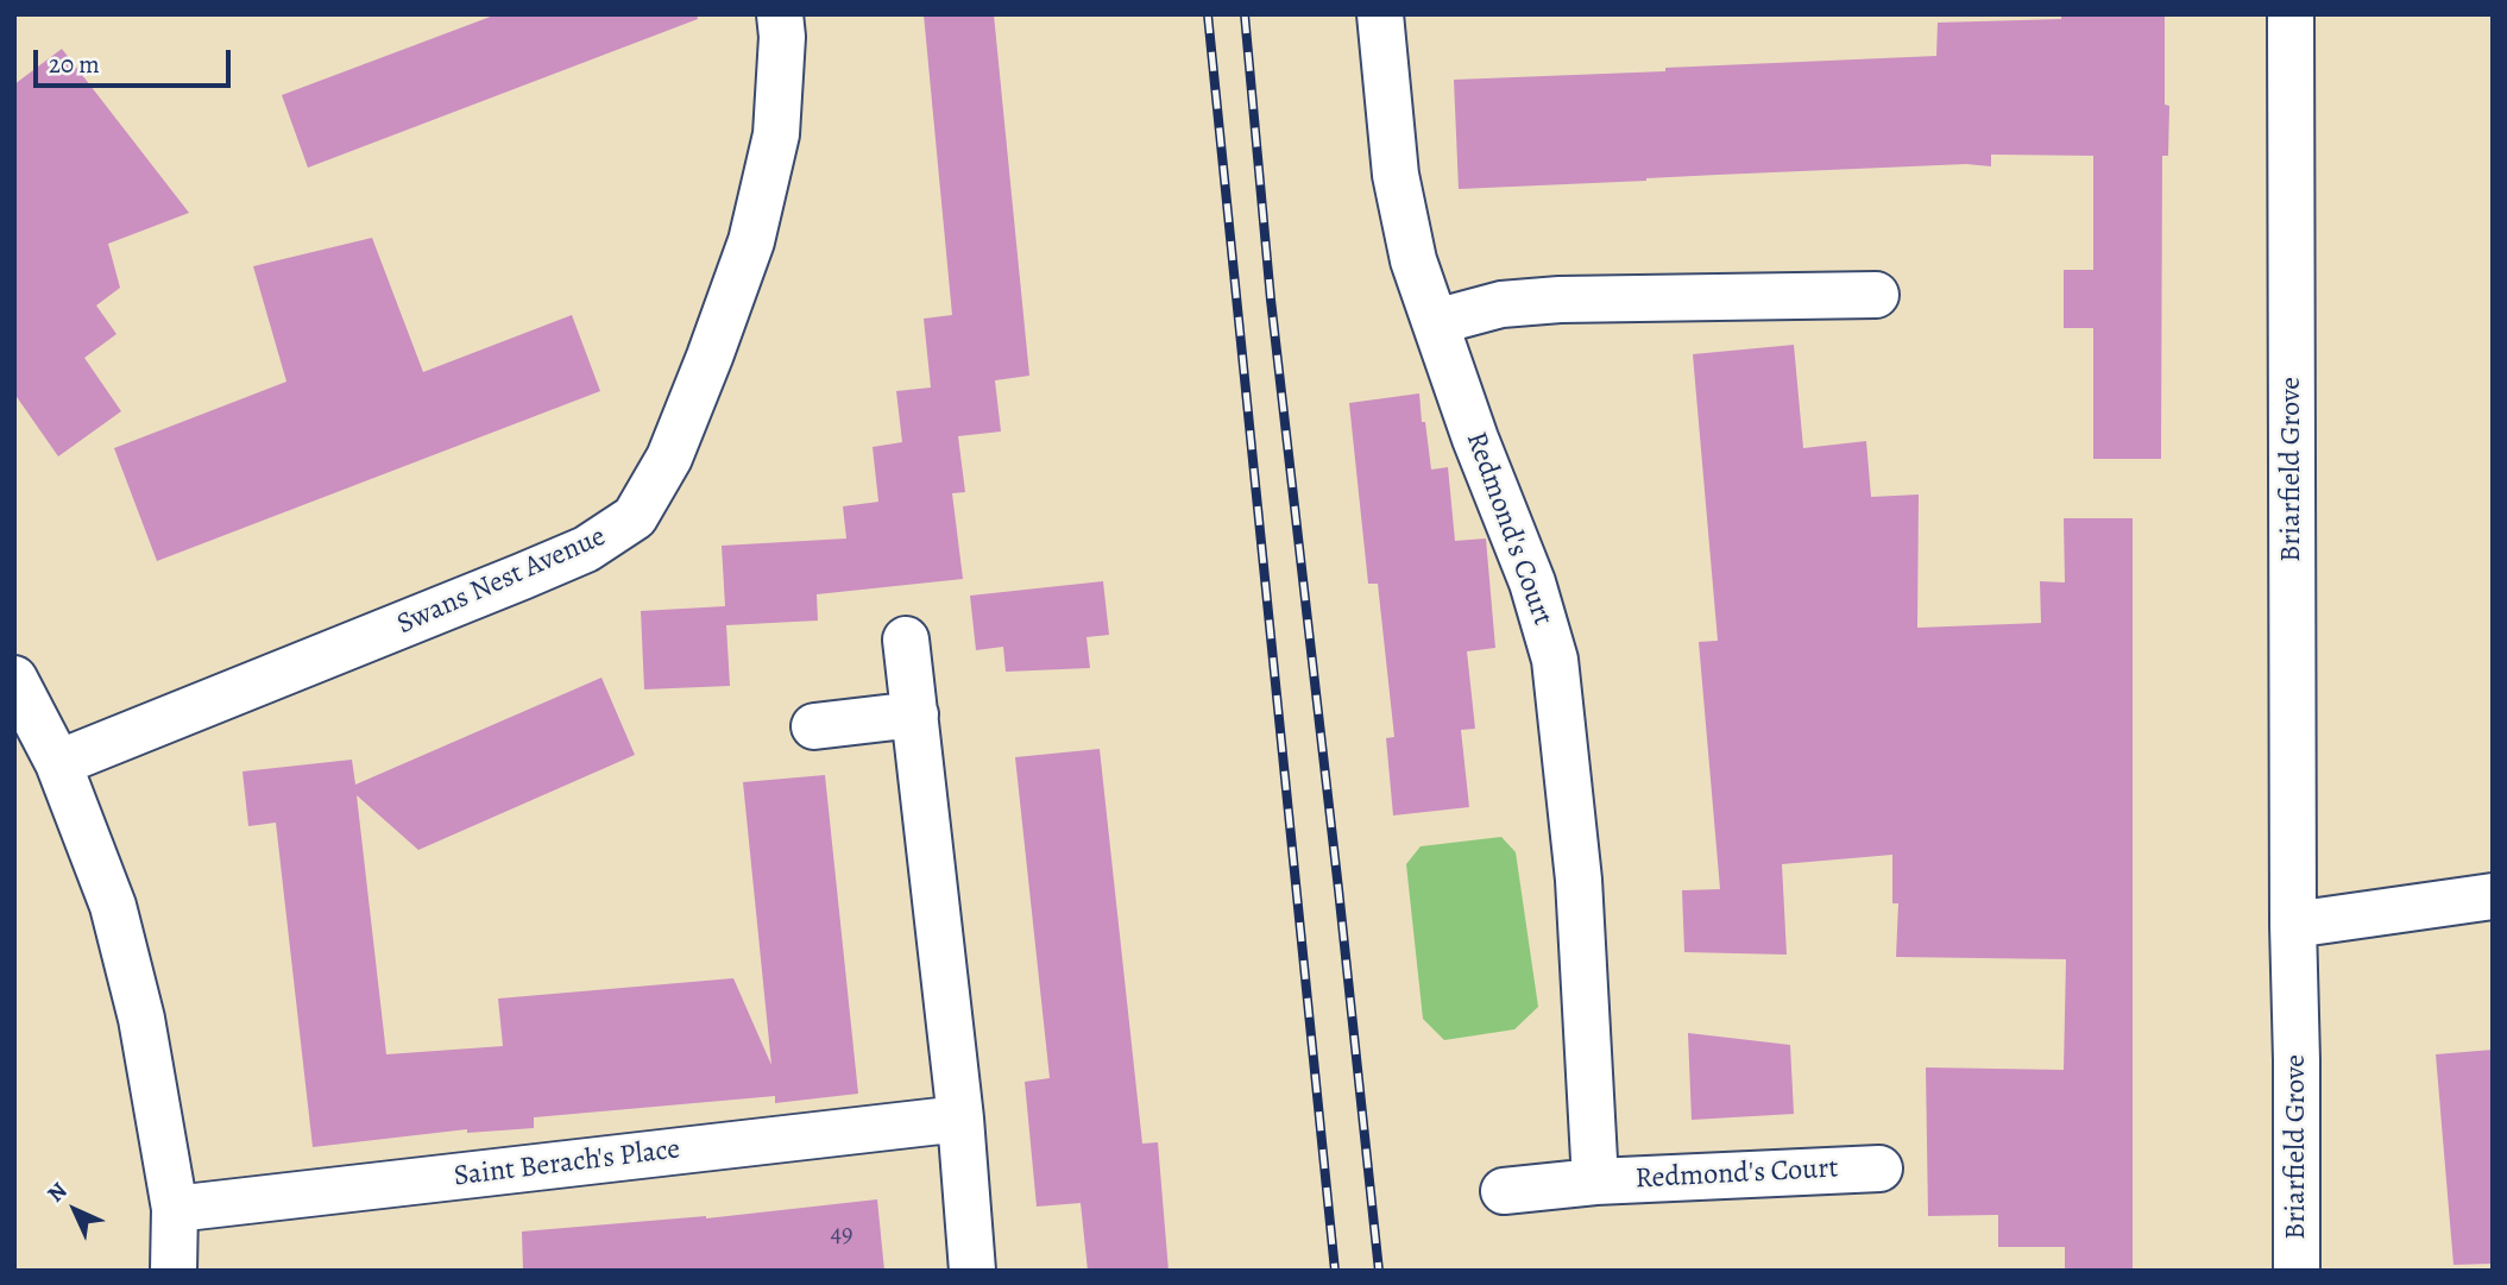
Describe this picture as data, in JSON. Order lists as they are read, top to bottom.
{
  "streets": {
    "street": [
      "Briarfield Grove",
      "Redmond's Court",
      "Swans Nest Avenue",
      "Saint Berach's Place"
    ]
  },
  "house_numbers": ["49"],
  "scale_bar": "20 m",
  "north": "top left"
}
